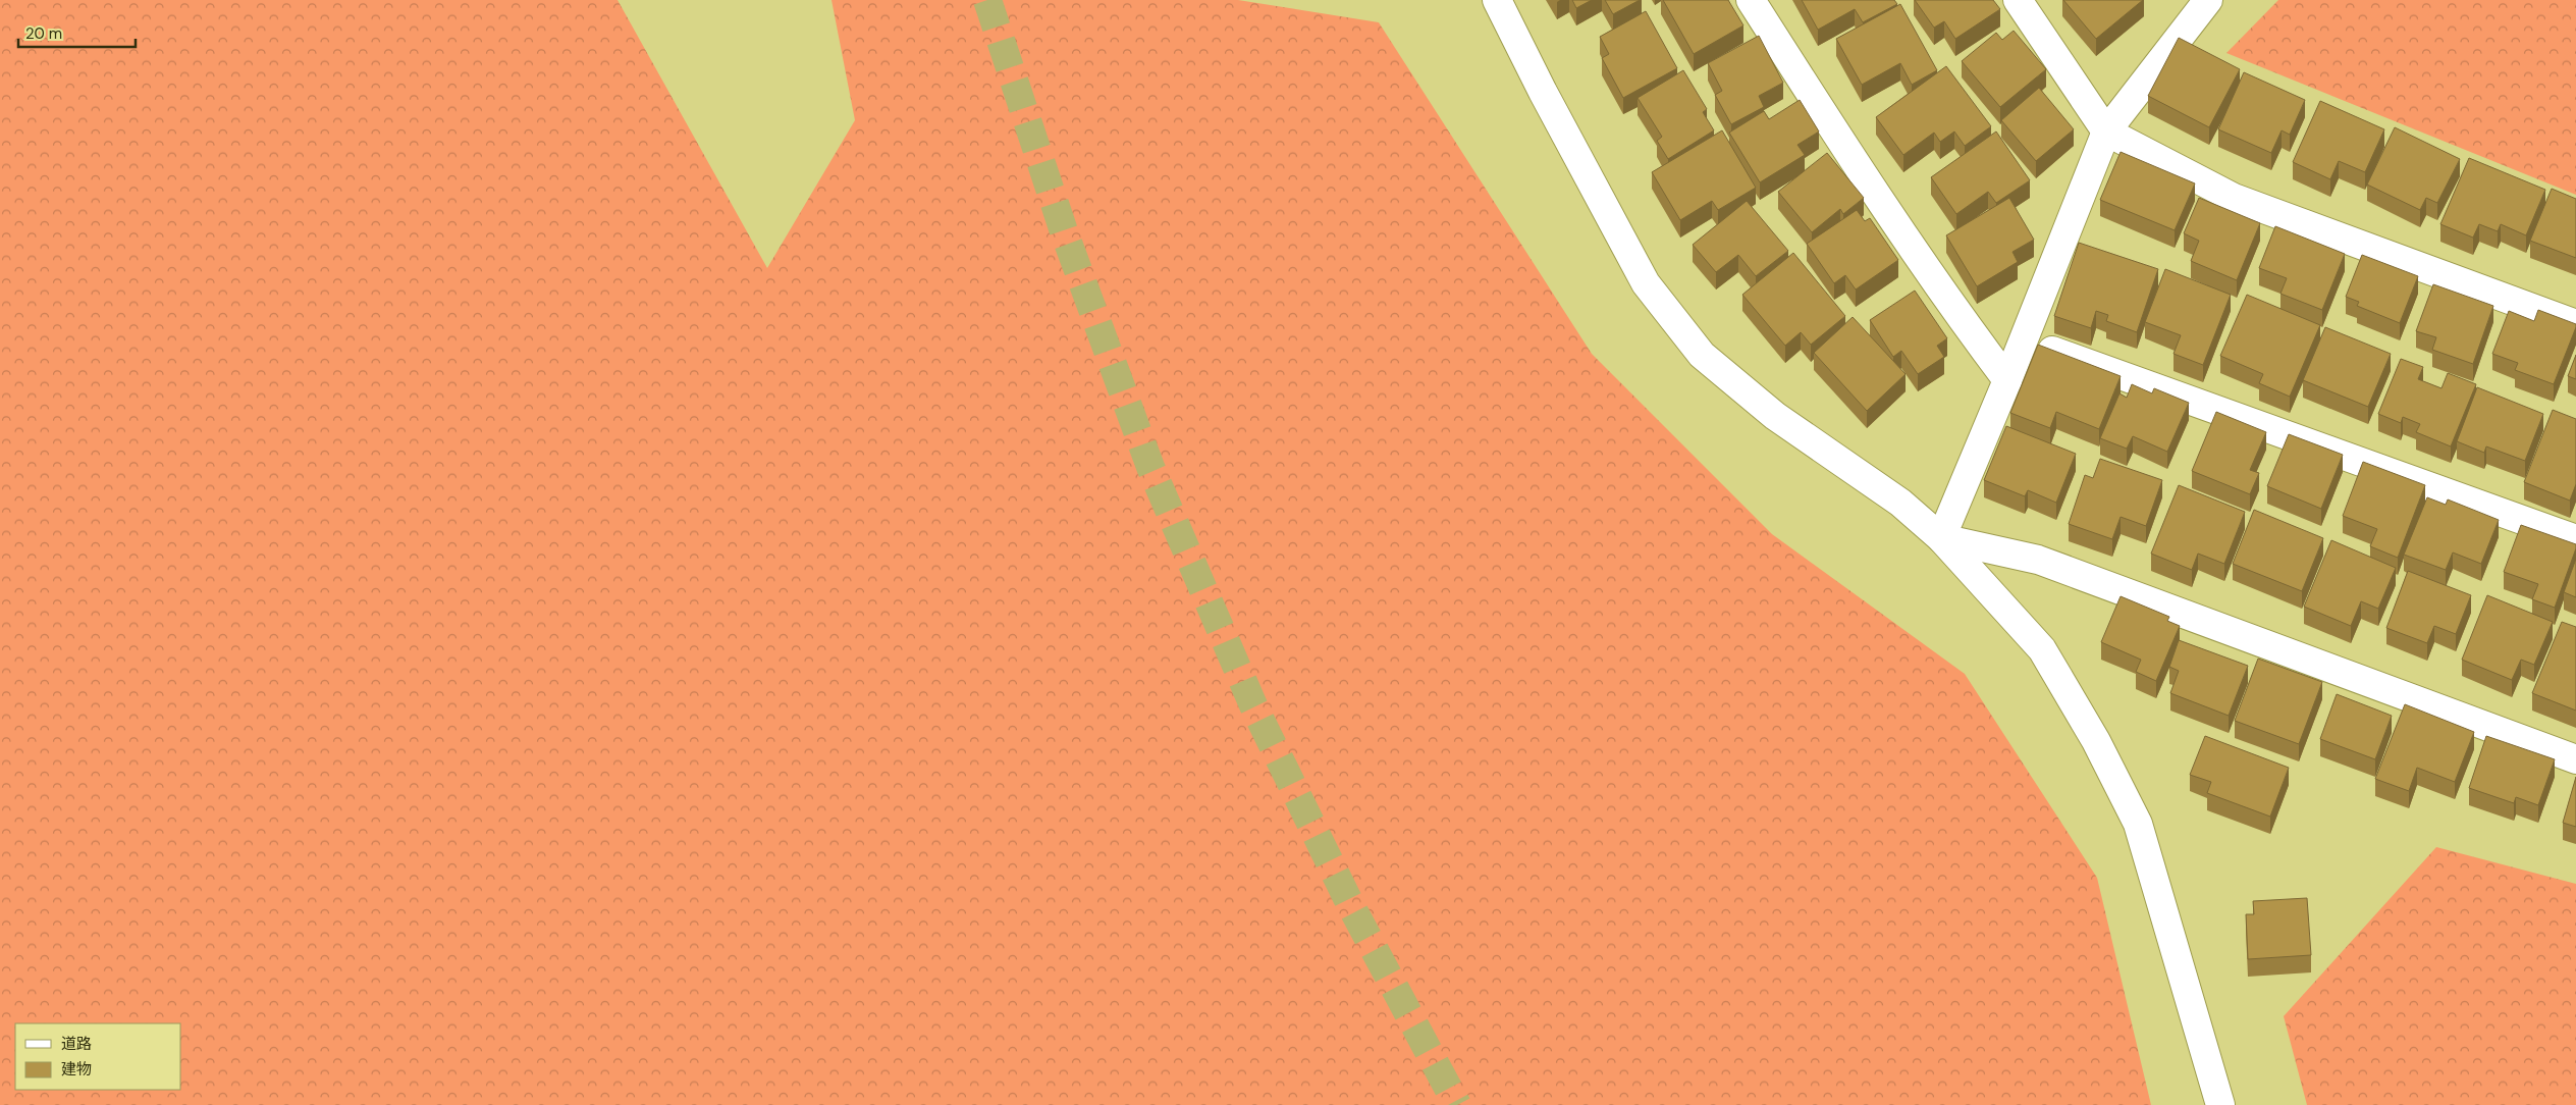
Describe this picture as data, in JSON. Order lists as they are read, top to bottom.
{
  "legend": ["道路", "建物"],
  "scale_bar": "20 m"
}
